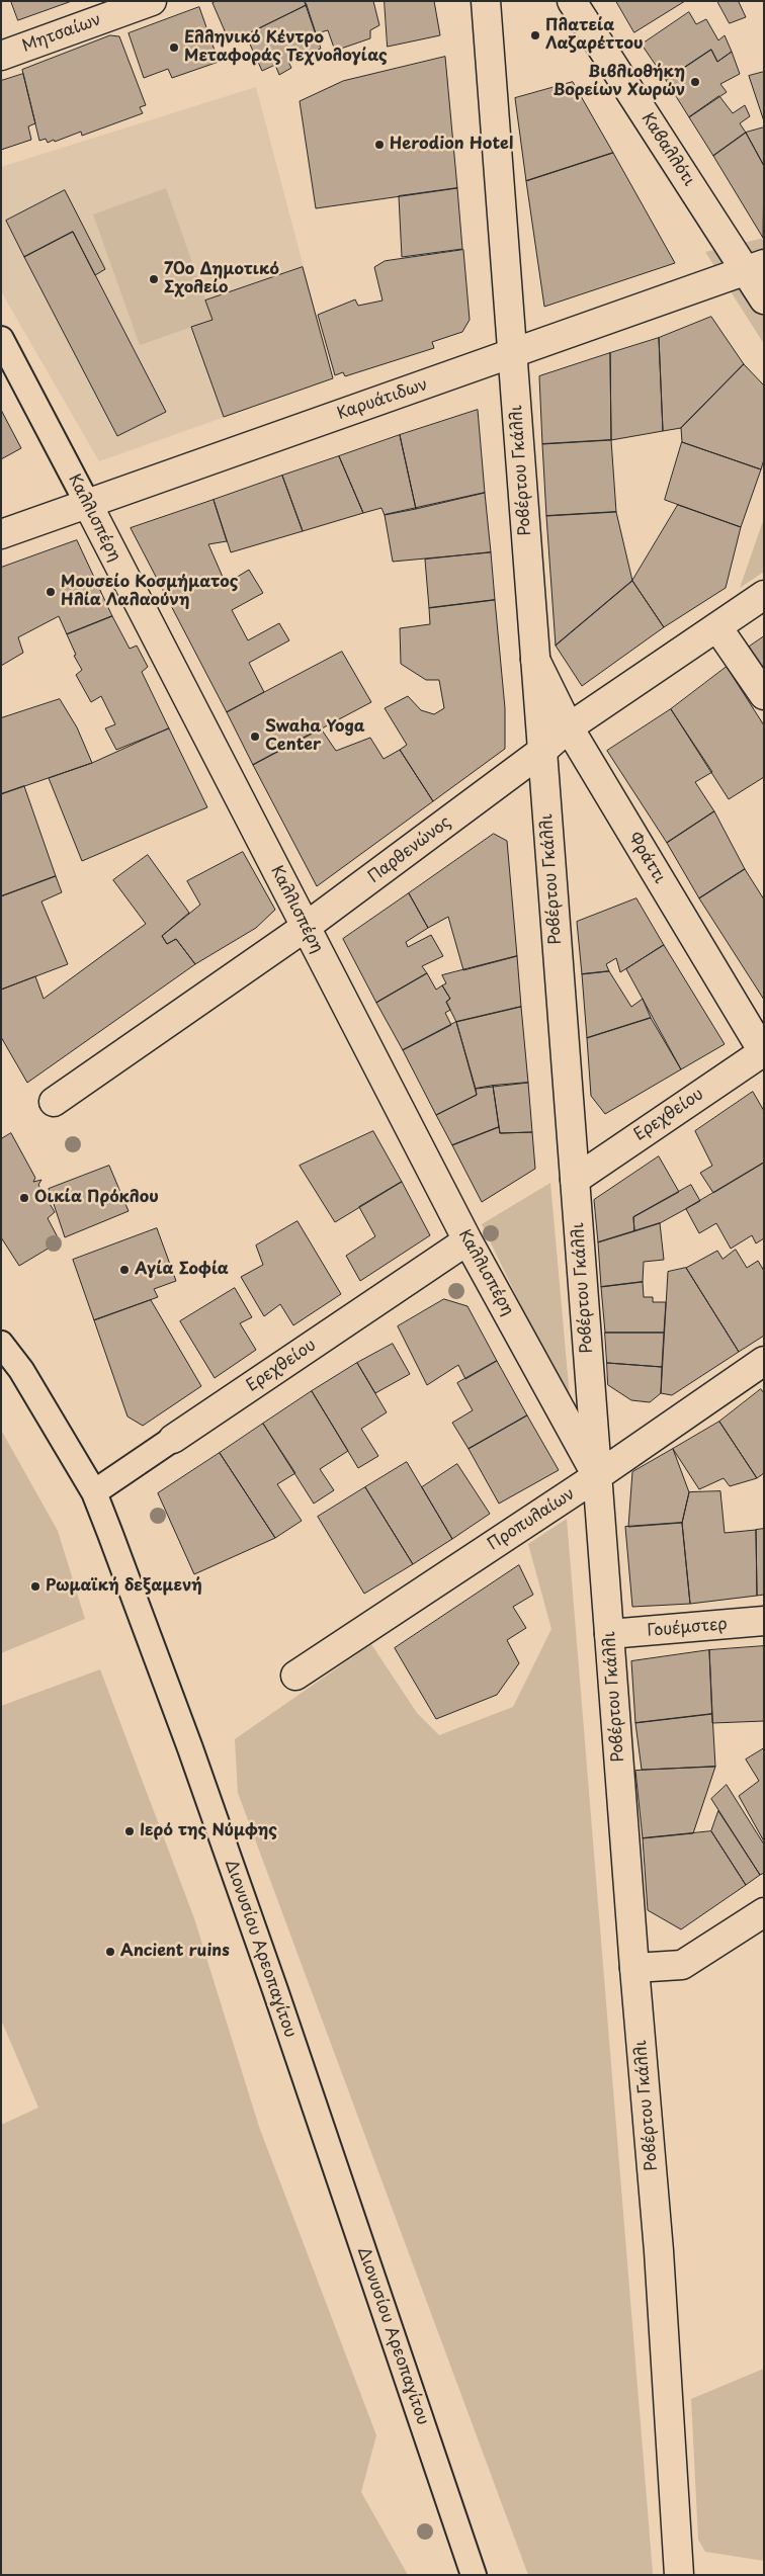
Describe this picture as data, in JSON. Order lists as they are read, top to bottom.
{
  "streets": {
    "street": [
      "Μητσαίων",
      "Καβαλλότι",
      "Καρυάτιδων",
      "Ροβέρτου Γκάλλι",
      "Καλλισπέρη",
      "Παρθενώνος",
      "Φράττι",
      "Ερεχθείου",
      "Προπυλαίων",
      "Γουέμστερ",
      "Διονυσίου Αρεοπαγίτου"
    ]
  },
  "crossings": [
    ["Καβαλλότι", "Καρυάτιδων"],
    ["Καρυάτιδων", "Ροβέρτου Γκάλλι"],
    ["Καρυάτιδων", "Καλλισπέρη"],
    ["Ροβέρτου Γκάλλι", "Καλλισπέρη"],
    ["Ροβέρτου Γκάλλι", "Παρθενώνος"],
    ["Ροβέρτου Γκάλλι", "Φράττι"],
    ["Ροβέρτου Γκάλλι", "Ερεχθείου"],
    ["Ροβέρτου Γκάλλι", "Προπυλαίων"],
    ["Ροβέρτου Γκάλλι", "Γουέμστερ"],
    ["Καλλισπέρη", "Παρθενώνος"],
    ["Καλλισπέρη", "Ερεχθείου"],
    ["Καλλισπέρη", "Προπυλαίων"],
    ["Παρθενώνος", "Φράττι"],
    ["Φράττι", "Ερεχθείου"],
    ["Ερεχθείου", "Διονυσίου Αρεοπαγίτου"]
  ],
  "places": [
    "Πλατεία Λαζαρέττου",
    "Ελληνικό Κέντρο Μεταφοράς Τεχνολογίας",
    "Βιβλιοθήκη Βορείων Χωρών",
    "Herodion Hotel",
    "70ο Δημοτικό Σχολείο",
    "Μουσείο Κοσμήματος Ηλία Λαλαούνη",
    "Swaha Yoga Center",
    "Οικία Πρόκλου",
    "Αγία Σοφία",
    "Ρωμαϊκή δεξαμενή",
    "Ιερό της Νύμφης",
    "Ancient ruins"
  ]
}
